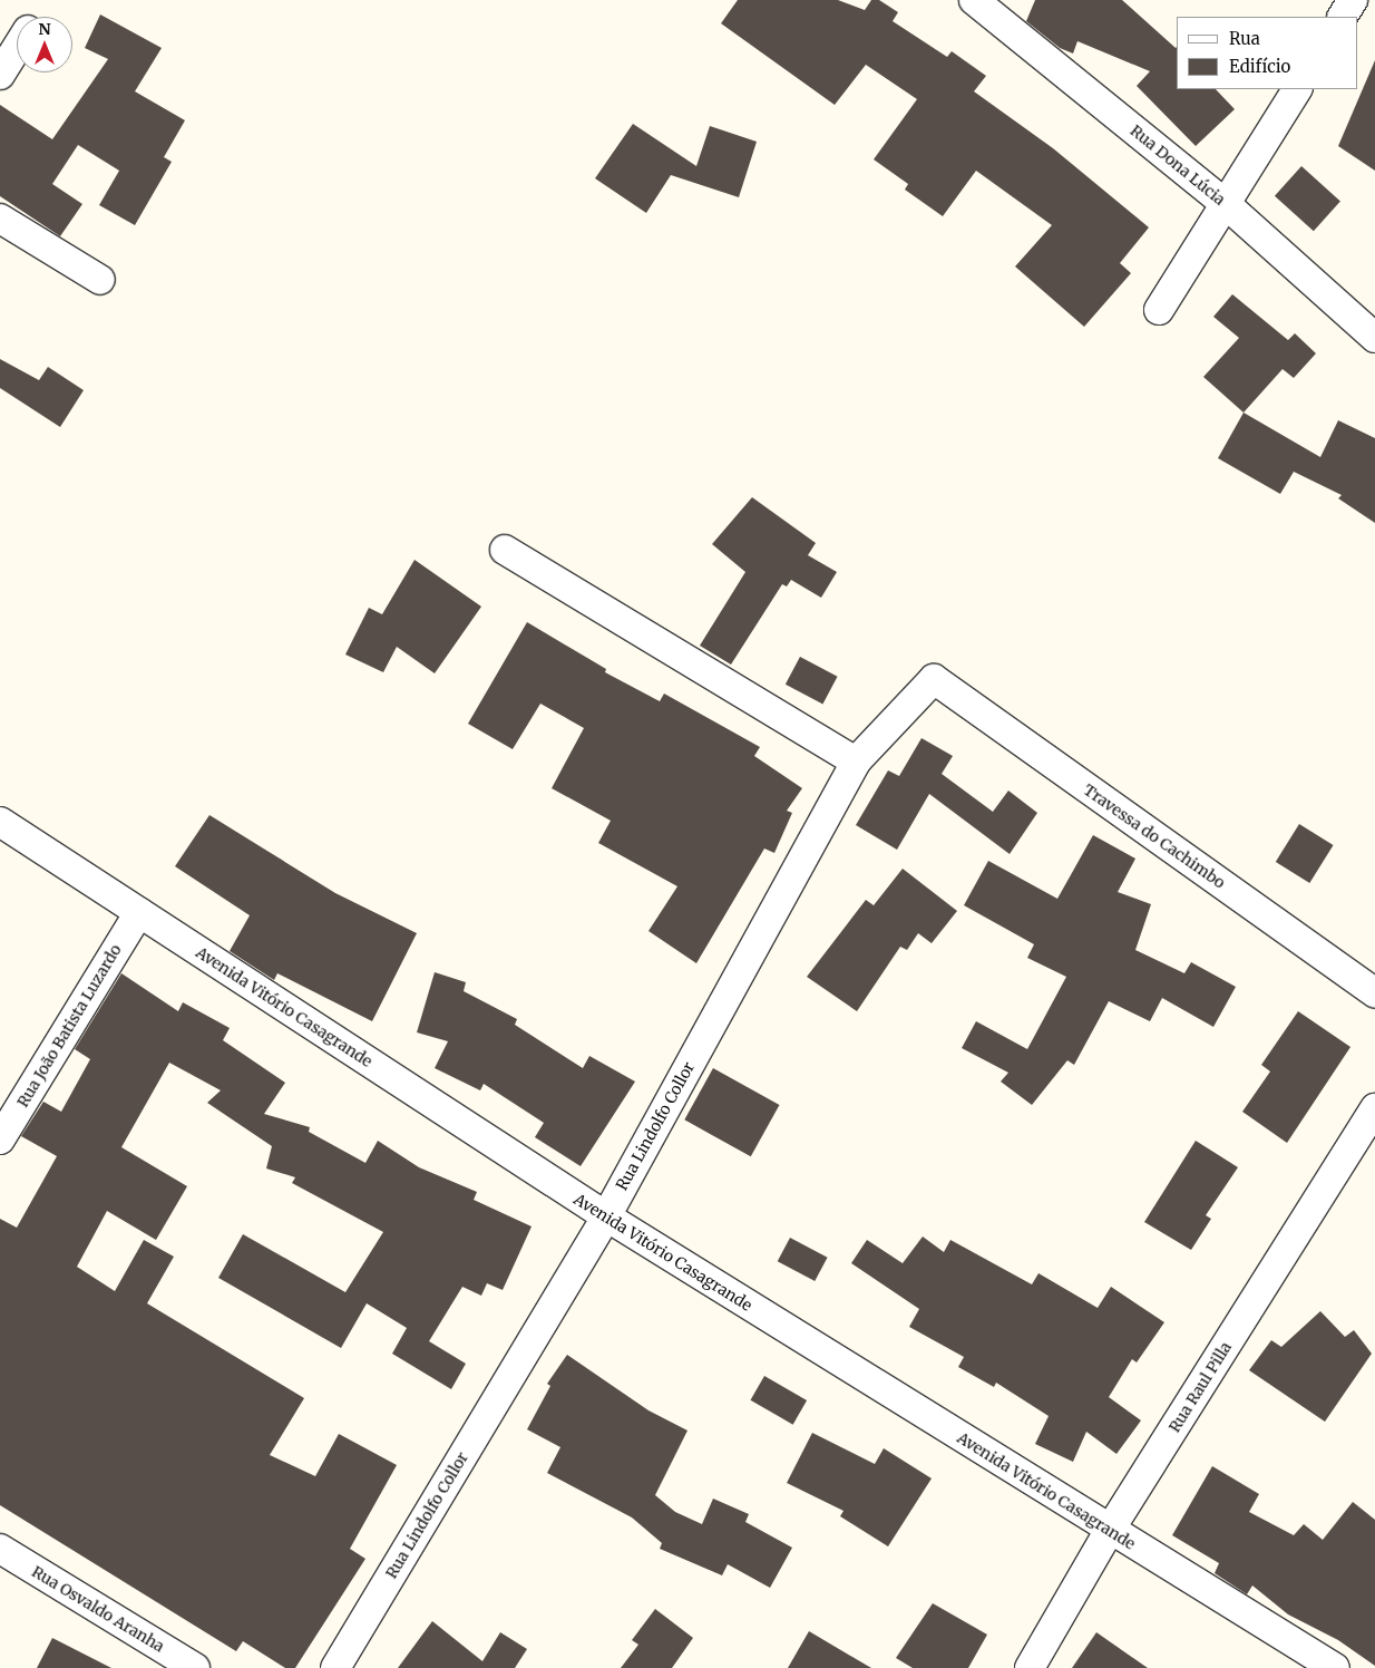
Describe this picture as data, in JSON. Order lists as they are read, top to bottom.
{
  "streets": {
    "street": [
      "Rua Dona Lúcia",
      "Travessa do Cachimbo",
      "Avenida Vitório Casagrande",
      "Rua João Batista Luzardo",
      "Rua Lindolfo Collor",
      "Rua Raul Pilla",
      "Rua Osvaldo Aranha"
    ]
  },
  "crossings": [
    ["Travessa do Cachimbo", "Rua Lindolfo Collor"],
    ["Avenida Vitório Casagrande", "Rua João Batista Luzardo"],
    ["Avenida Vitório Casagrande", "Rua Lindolfo Collor"],
    ["Avenida Vitório Casagrande", "Rua Raul Pilla"]
  ],
  "legend": ["Rua", "Edifício"],
  "north": "top"
}
